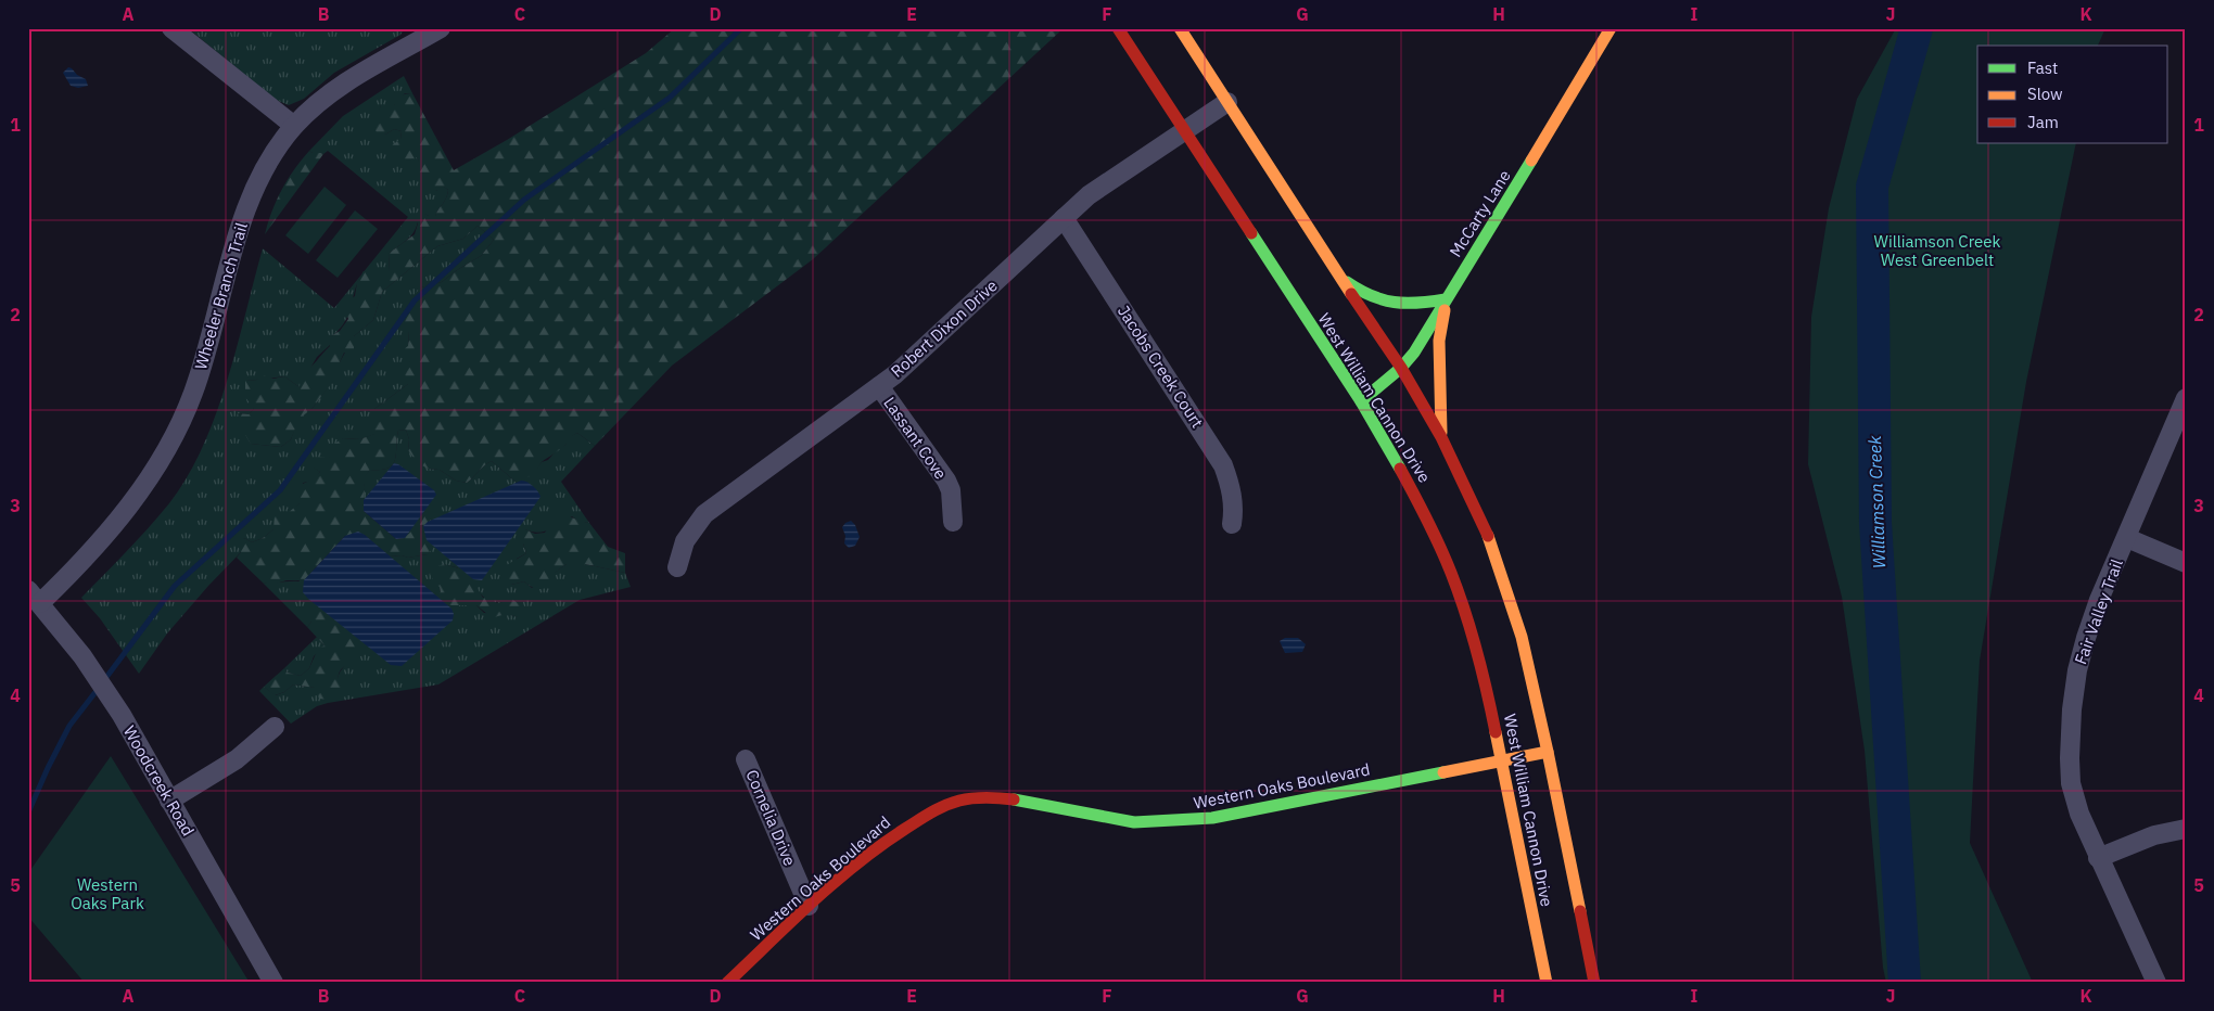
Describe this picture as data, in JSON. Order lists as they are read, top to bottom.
{
  "streets": {
    "main road": ["McCarty Lane", "West William Cannon Drive", "Western Oaks Boulevard"],
    "street": [
      "Wheeler Branch Trail",
      "Robert Dixon Drive",
      "Jacobs Creek Court",
      "Lassant Cove",
      "Fair Valley Trail",
      "Woodcreek Road",
      "Cornelia Drive"
    ]
  },
  "crossings": [
    ["McCarty Lane", "West William Cannon Drive"],
    ["Wheeler Branch Trail", "Woodcreek Road"],
    ["Robert Dixon Drive", "Jacobs Creek Court"],
    ["Robert Dixon Drive", "West William Cannon Drive"],
    ["Robert Dixon Drive", "Lassant Cove"],
    ["West William Cannon Drive", "Western Oaks Boulevard"],
    ["Western Oaks Boulevard", "Cornelia Drive"]
  ],
  "water": ["Williamson Creek"],
  "parks": ["Williamson Creek West Greenbelt", "Western Oaks Park"],
  "legend": ["Fast", "Slow", "Jam"],
  "grid": {
    "columns": [
      "A",
      "B",
      "C",
      "D",
      "E",
      "F",
      "G",
      "H",
      "I",
      "J",
      "K"
    ],
    "rows": [
      "1",
      "2",
      "3",
      "4",
      "5"
    ]
  }
}
